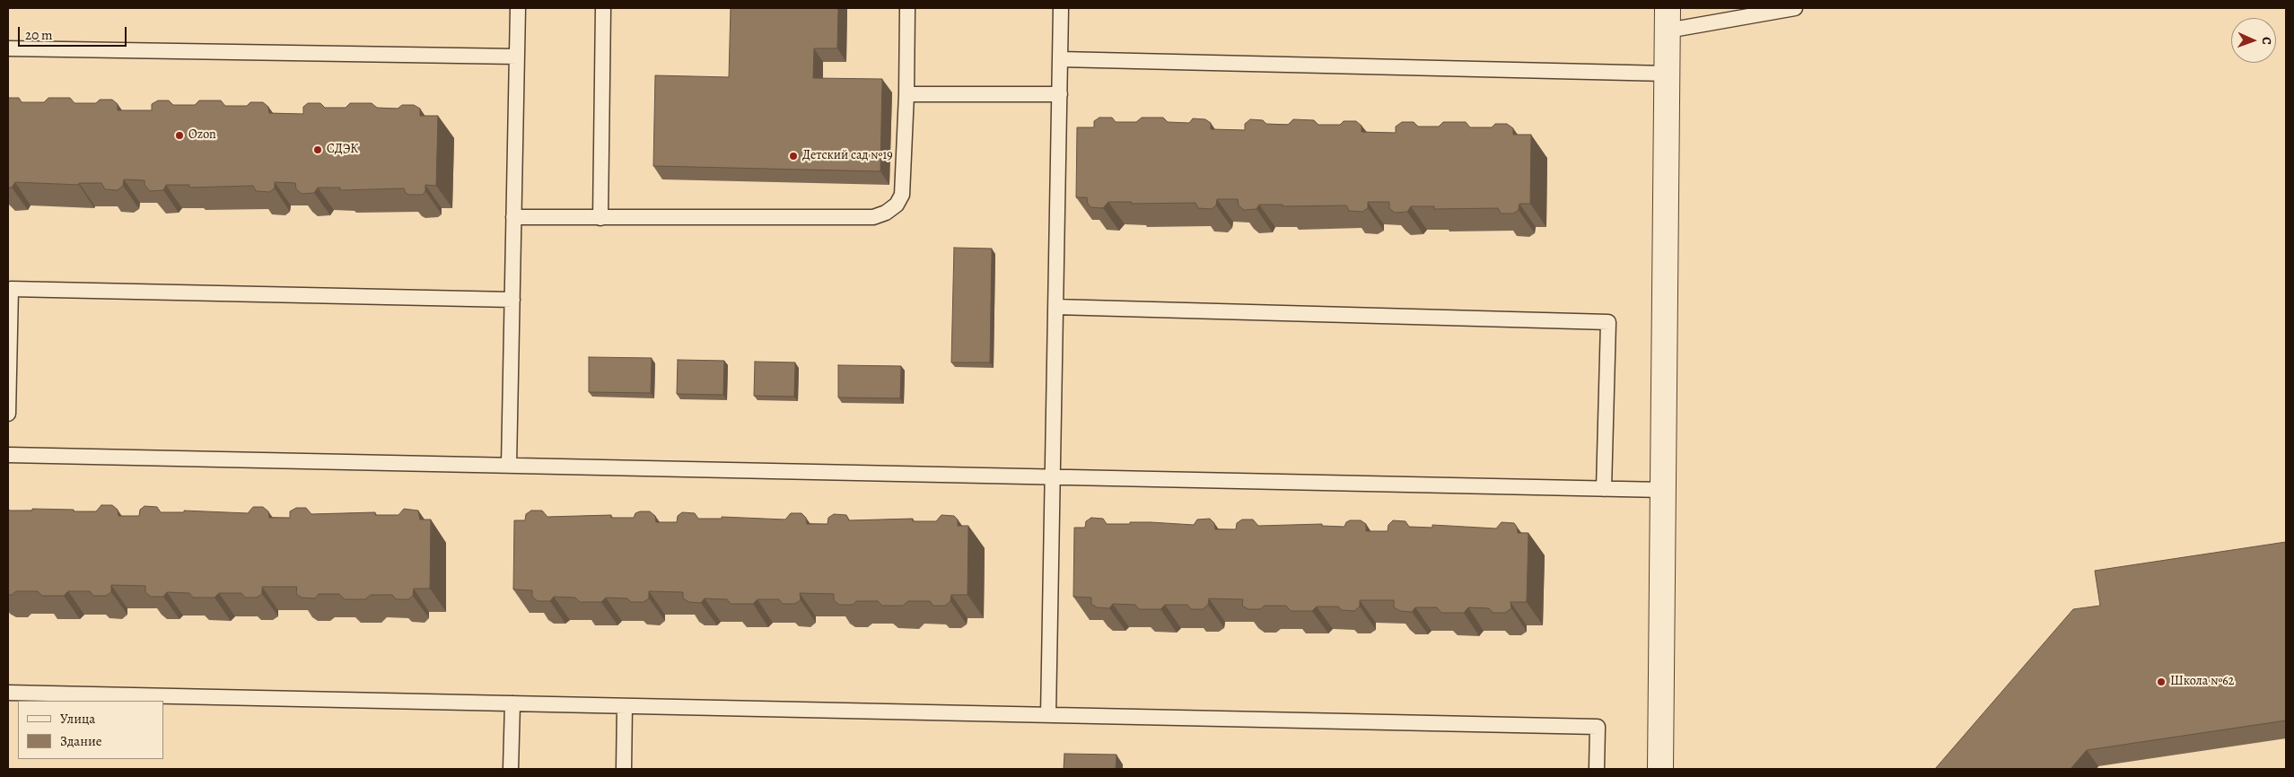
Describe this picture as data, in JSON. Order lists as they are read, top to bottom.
{
  "places": [
    "Ozon",
    "СДЭК",
    "Детский сад №19",
    "Школа №62"
  ],
  "legend": ["Улица", "Здание"],
  "scale_bar": "20 m",
  "north": "right"
}
